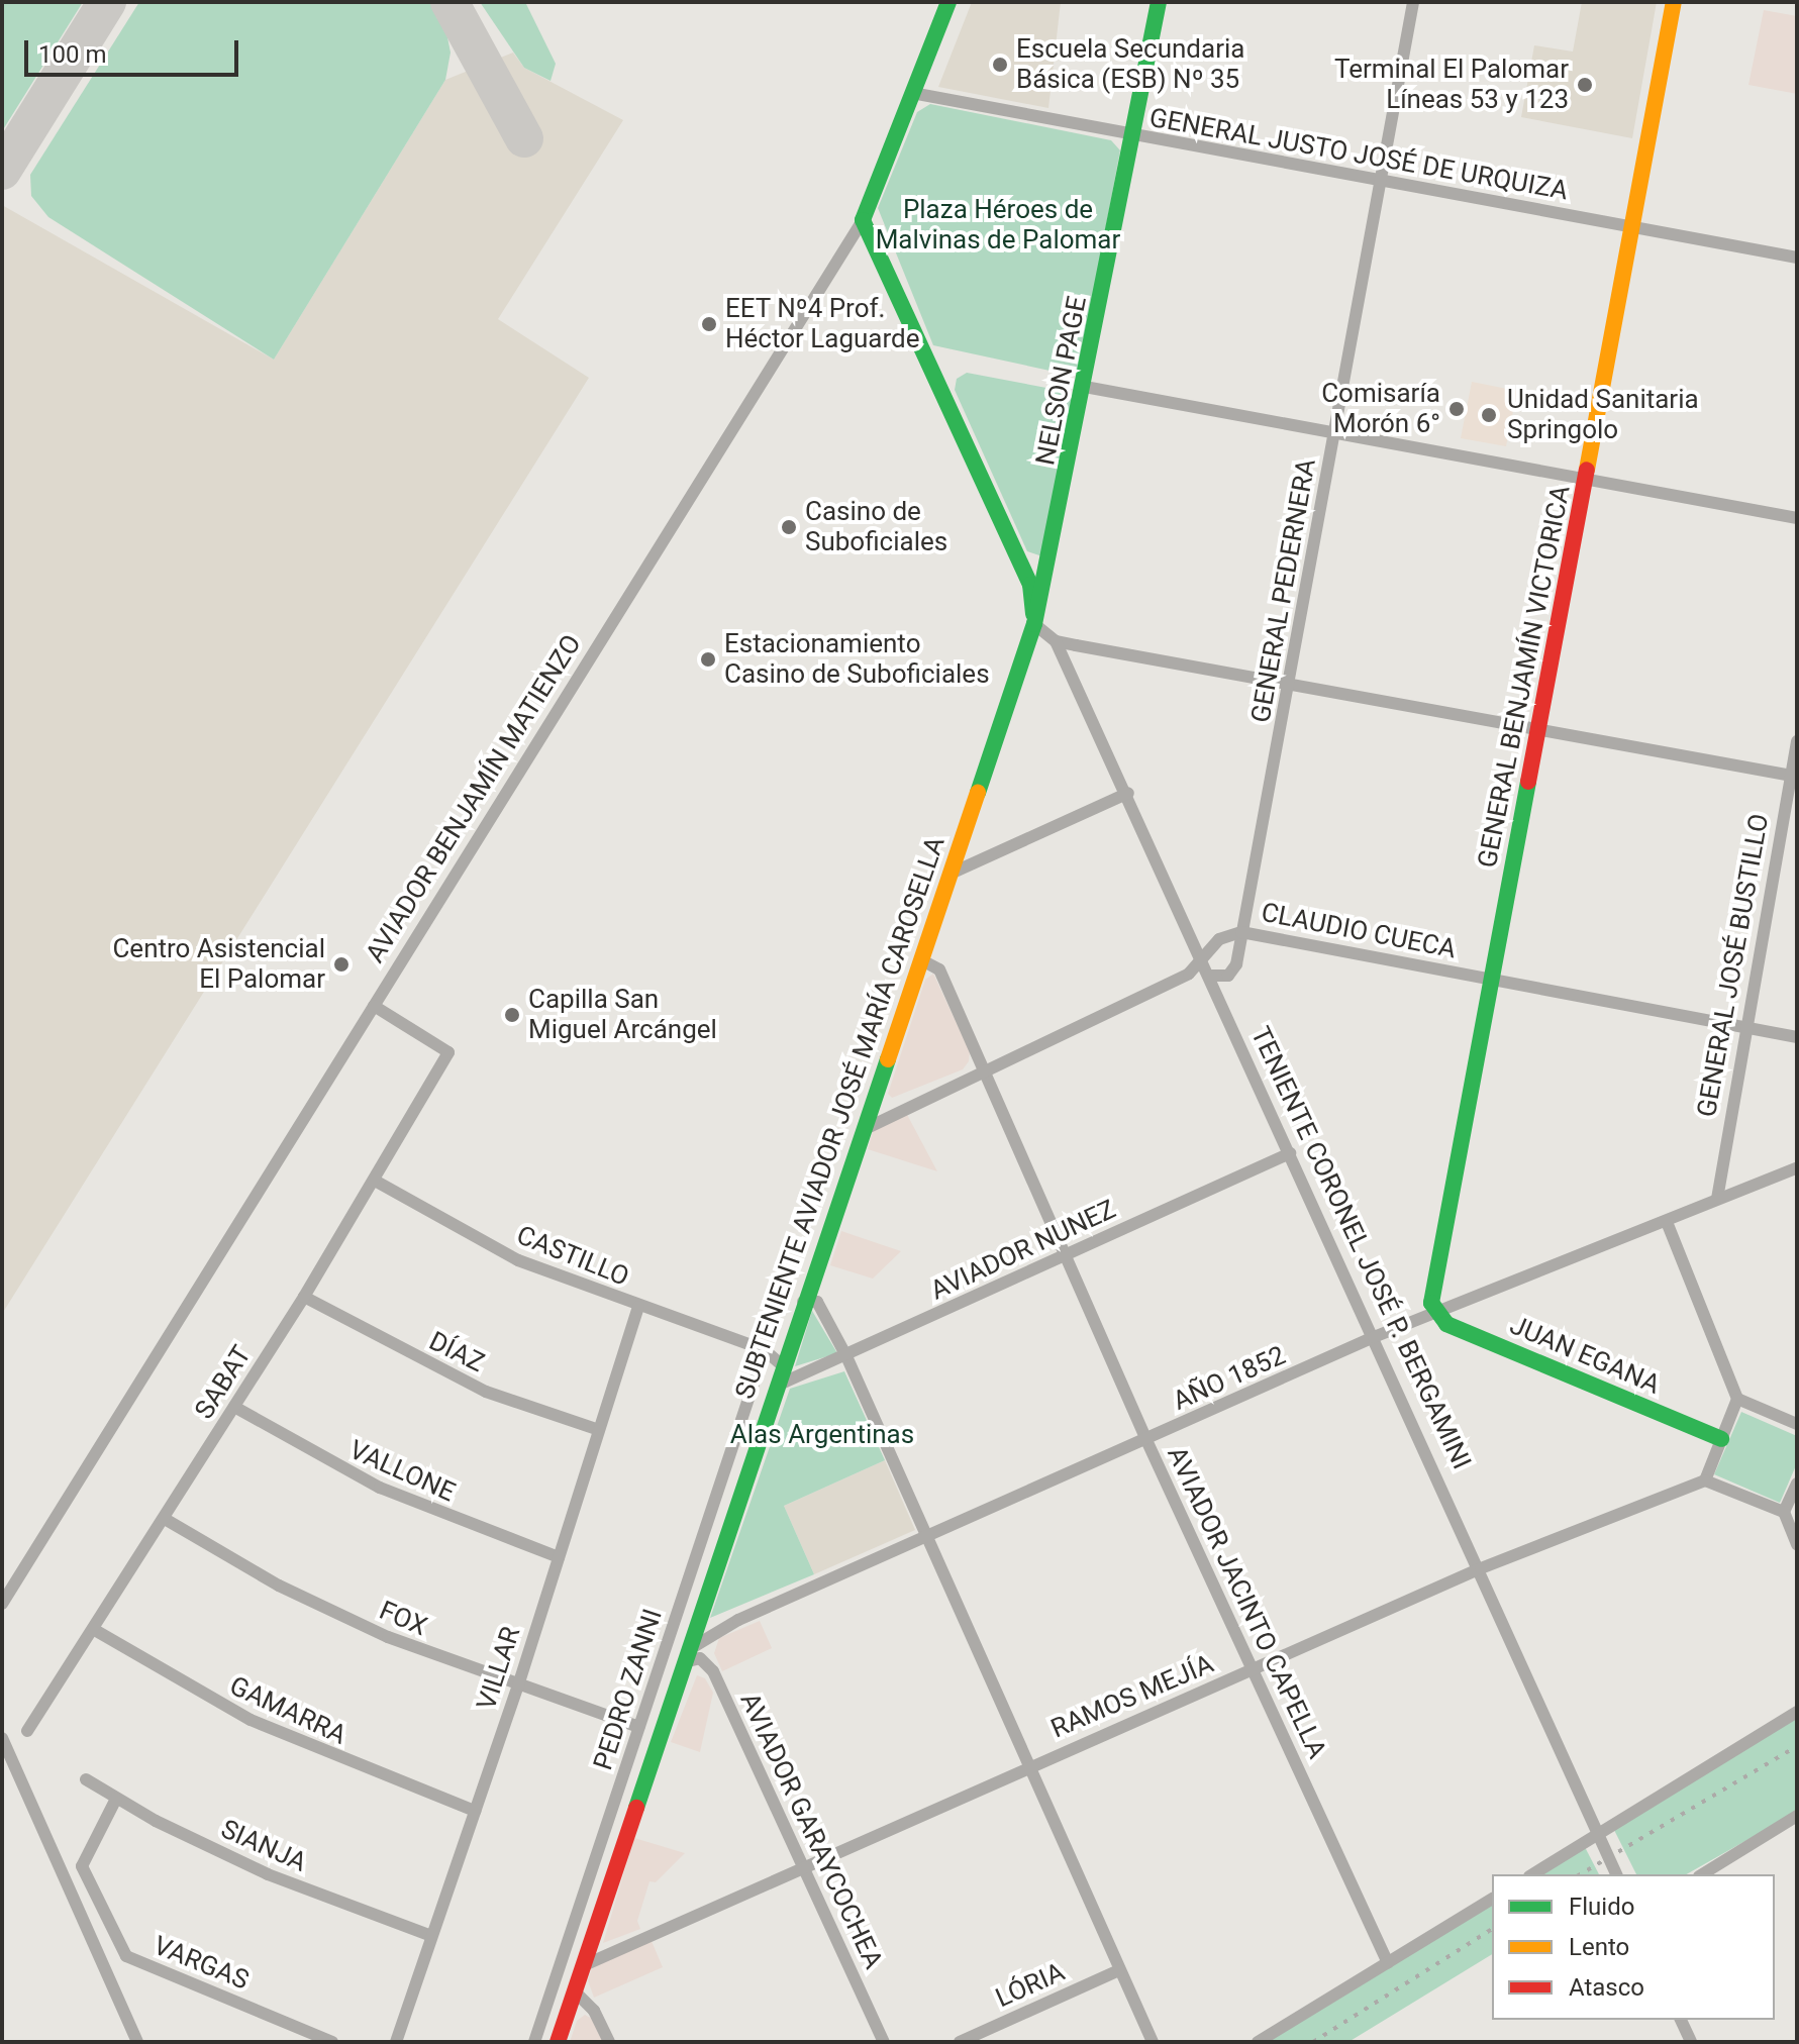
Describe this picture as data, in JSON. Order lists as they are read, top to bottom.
{
  "streets": {
    "street": [
      "GENERAL JUSTO JOSÉ DE URQUIZA",
      "NELSON PAGE",
      "GENERAL PEDERNERA",
      "GENERAL BENJAMÍN VICTORICA",
      "AVIADOR BENJAMÍN MATIENZO",
      "CLAUDIO CUECA",
      "GENERAL JOSÉ BUSTILLO",
      "SUBTENIENTE AVIADOR JOSÉ MARÍA CAROSELLA",
      "TENIENTE CORONEL JOSÉ P. BERGAMINI",
      "AVIADOR NUNEZ",
      "CASTILLO",
      "DÍAZ",
      "JUAN EGANA",
      "AÑO 1852",
      "SABAT",
      "VALLONE",
      "AVIADOR JACINTO CAPELLA",
      "FOX",
      "VILLAR",
      "PEDRO ZANNI",
      "RAMOS MEJÍA",
      "GAMARRA",
      "AVIADOR GARAYCOCHEA",
      "SIANJA",
      "VARGAS",
      "LÓRIA"
    ]
  },
  "crossings": [
    ["GENERAL JUSTO JOSÉ DE URQUIZA", "NELSON PAGE"],
    ["GENERAL JUSTO JOSÉ DE URQUIZA", "GENERAL PEDERNERA"],
    ["GENERAL JUSTO JOSÉ DE URQUIZA", "GENERAL BENJAMÍN VICTORICA"],
    ["GENERAL JUSTO JOSÉ DE URQUIZA", "AVIADOR BENJAMÍN MATIENZO"],
    ["NELSON PAGE", "SUBTENIENTE AVIADOR JOSÉ MARÍA CAROSELLA"],
    ["GENERAL PEDERNERA", "CLAUDIO CUECA"],
    ["GENERAL PEDERNERA", "TENIENTE CORONEL JOSÉ P. BERGAMINI"],
    ["GENERAL BENJAMÍN VICTORICA", "CLAUDIO CUECA"],
    ["GENERAL BENJAMÍN VICTORICA", "JUAN EGANA"],
    ["GENERAL BENJAMÍN VICTORICA", "AÑO 1852"],
    ["AVIADOR BENJAMÍN MATIENZO", "SABAT"],
    ["CLAUDIO CUECA", "GENERAL JOSÉ BUSTILLO"],
    ["CLAUDIO CUECA", "SUBTENIENTE AVIADOR JOSÉ MARÍA CAROSELLA"],
    ["CLAUDIO CUECA", "TENIENTE CORONEL JOSÉ P. BERGAMINI"],
    ["CLAUDIO CUECA", "AVIADOR JACINTO CAPELLA"],
    ["GENERAL JOSÉ BUSTILLO", "AÑO 1852"],
    ["SUBTENIENTE AVIADOR JOSÉ MARÍA CAROSELLA", "AVIADOR NUNEZ"],
    ["SUBTENIENTE AVIADOR JOSÉ MARÍA CAROSELLA", "AÑO 1852"],
    ["SUBTENIENTE AVIADOR JOSÉ MARÍA CAROSELLA", "AVIADOR JACINTO CAPELLA"],
    ["SUBTENIENTE AVIADOR JOSÉ MARÍA CAROSELLA", "RAMOS MEJÍA"],
    ["SUBTENIENTE AVIADOR JOSÉ MARÍA CAROSELLA", "AVIADOR GARAYCOCHEA"],
    ["TENIENTE CORONEL JOSÉ P. BERGAMINI", "AVIADOR NUNEZ"],
    ["TENIENTE CORONEL JOSÉ P. BERGAMINI", "AÑO 1852"],
    ["TENIENTE CORONEL JOSÉ P. BERGAMINI", "RAMOS MEJÍA"],
    ["AVIADOR NUNEZ", "AVIADOR JACINTO CAPELLA"],
    ["CASTILLO", "SABAT"],
    ["CASTILLO", "VILLAR"],
    ["CASTILLO", "PEDRO ZANNI"],
    ["DÍAZ", "SABAT"],
    ["DÍAZ", "VILLAR"],
    ["JUAN EGANA", "AÑO 1852"],
    ["AÑO 1852", "AVIADOR JACINTO CAPELLA"],
    ["AÑO 1852", "AVIADOR GARAYCOCHEA"],
    ["SABAT", "VALLONE"],
    ["SABAT", "FOX"],
    ["SABAT", "GAMARRA"],
    ["VALLONE", "VILLAR"],
    ["AVIADOR JACINTO CAPELLA", "RAMOS MEJÍA"],
    ["FOX", "VILLAR"],
    ["FOX", "PEDRO ZANNI"],
    ["VILLAR", "GAMARRA"],
    ["VILLAR", "SIANJA"],
    ["RAMOS MEJÍA", "AVIADOR GARAYCOCHEA"],
    ["SIANJA", "VARGAS"]
  ],
  "parks": ["Plaza Héroes de Malvinas de Palomar", "Alas Argentinas"],
  "places": [
    "Escuela Secundaria Básica (ESB) Nº 35",
    "Terminal El Palomar Líneas 53 y 123",
    "EET Nº4 Prof. Héctor Laguarde",
    "Comisaría Morón 6°",
    "Unidad Sanitaria Springolo",
    "Casino de Suboficiales",
    "Estacionamiento Casino de Suboficiales",
    "Centro Asistencial El Palomar",
    "Capilla San Miguel Arcángel"
  ],
  "legend": ["Fluido", "Lento", "Atasco"],
  "scale_bar": "100 m"
}
